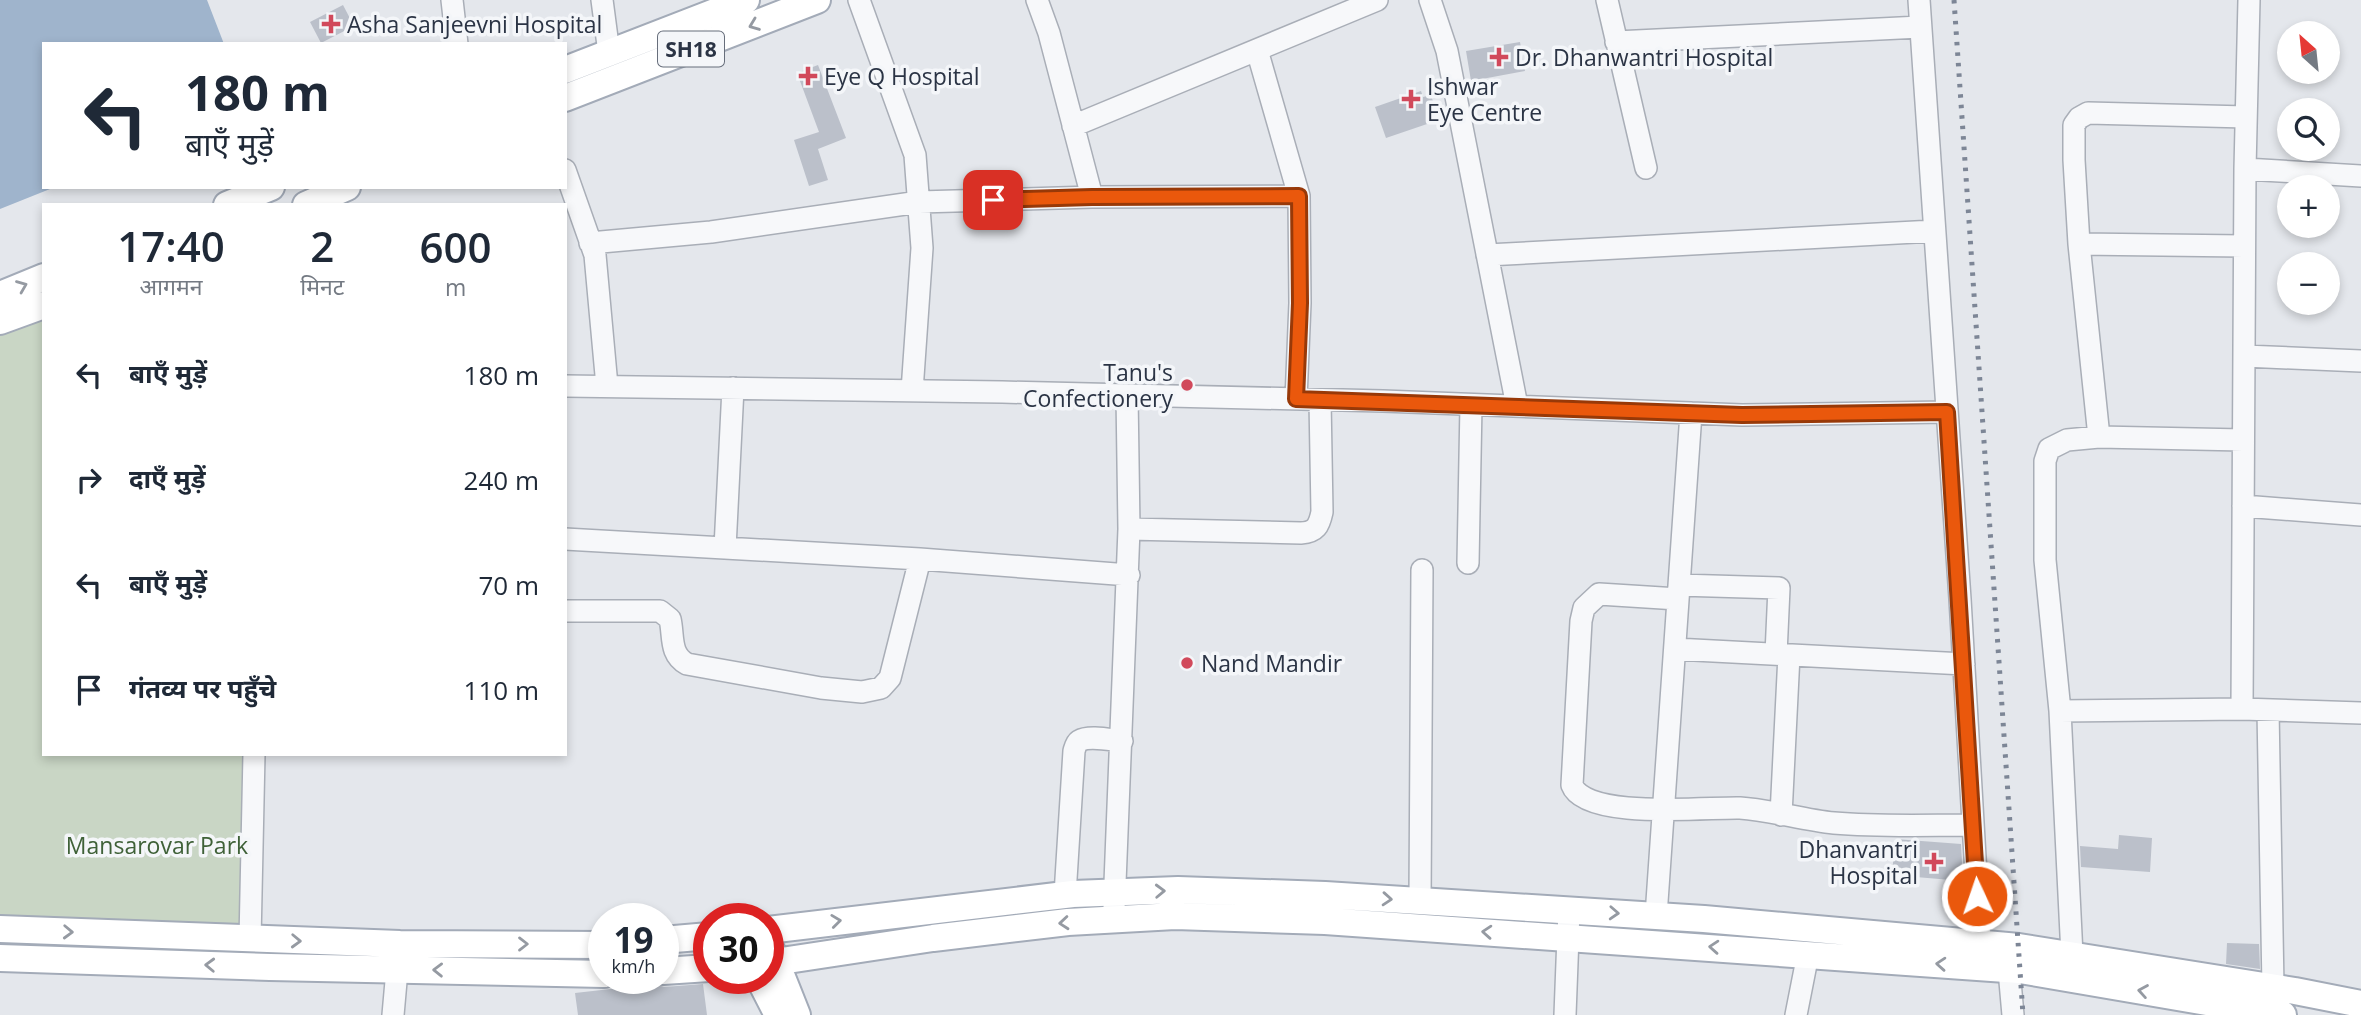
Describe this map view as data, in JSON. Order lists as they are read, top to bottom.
{
  "streets": {
    "main road": ["SH18"]
  },
  "parks": ["Mansarovar Park"],
  "places": {
    "health": [
      "Asha Sanjeevni Hospital",
      "Dr. Dhanwantri Hospital",
      "Eye Q Hospital",
      "Ishwar Eye Centre",
      "Dhanvantri Hospital"
    ],
    "other": ["Tanu's Confectionery", "Nand Mandir"]
  },
  "north": "top left",
  "page": {
    "map_buttons": ["+", "−"],
    "turn": ["180 m", "बाएँ मुड़ें"],
    "eta": [
      "17:40",
      "आगमन",
      "2",
      "मिनट",
      "600",
      "m"
    ],
    "list": [
      {
        "name": "बाएँ मुड़ें",
        "value": "180 m"
      },
      {
        "name": "दाएँ मुड़ें",
        "value": "240 m"
      },
      {
        "name": "बाएँ मुड़ें",
        "value": "70 m"
      },
      {
        "name": "गंतव्य पर पहुँचे",
        "value": "110 m"
      }
    ],
    "speed": "19 km/h",
    "limit": "30"
  }
}
